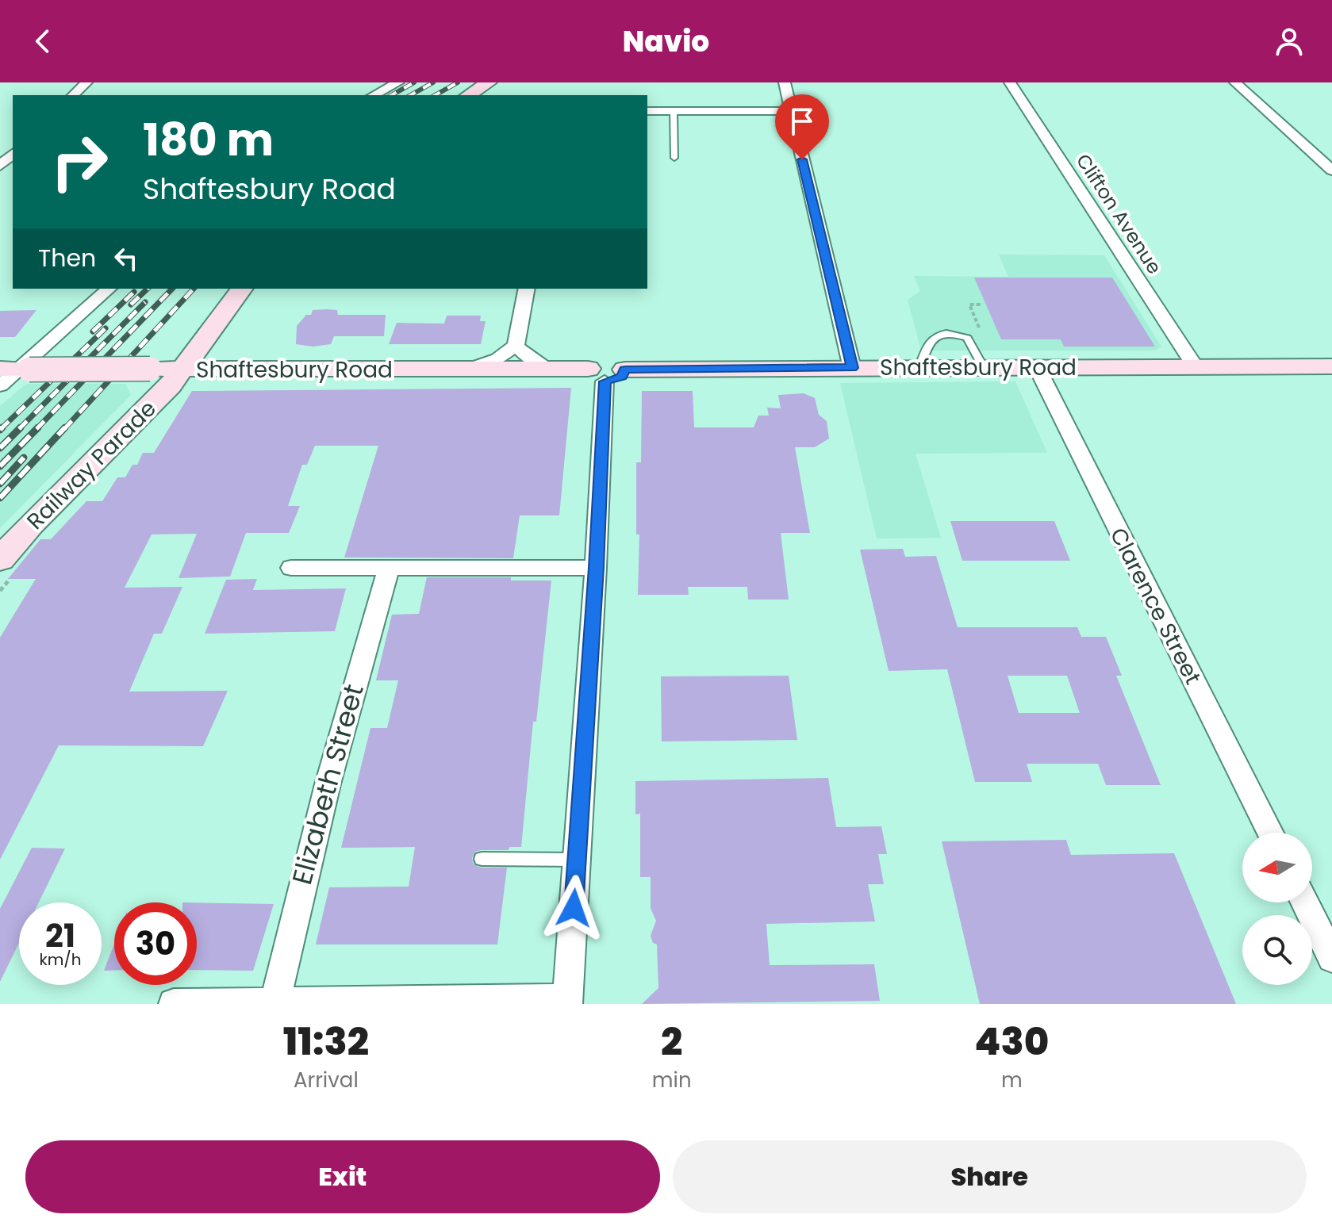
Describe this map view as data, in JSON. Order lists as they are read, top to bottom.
{
  "streets": {
    "street": [
      "Clifton Avenue",
      "Shaftesbury Road",
      "Railway Parade",
      "Clarence Street",
      "Elizabeth Street"
    ]
  },
  "crossings": [
    ["Clifton Avenue", "Shaftesbury Road"],
    ["Shaftesbury Road", "Railway Parade"],
    ["Shaftesbury Road", "Clarence Street"]
  ],
  "north": "left",
  "page": {
    "header": "Navio",
    "turn": ["180 m", "Shaftesbury Road"],
    "then": "Then",
    "speed": "21 km/h",
    "limit": "30",
    "eta": [
      "11:32",
      "Arrival",
      "2",
      "min",
      "430",
      "m"
    ],
    "buttons": ["Exit", "Share"]
  }
}
